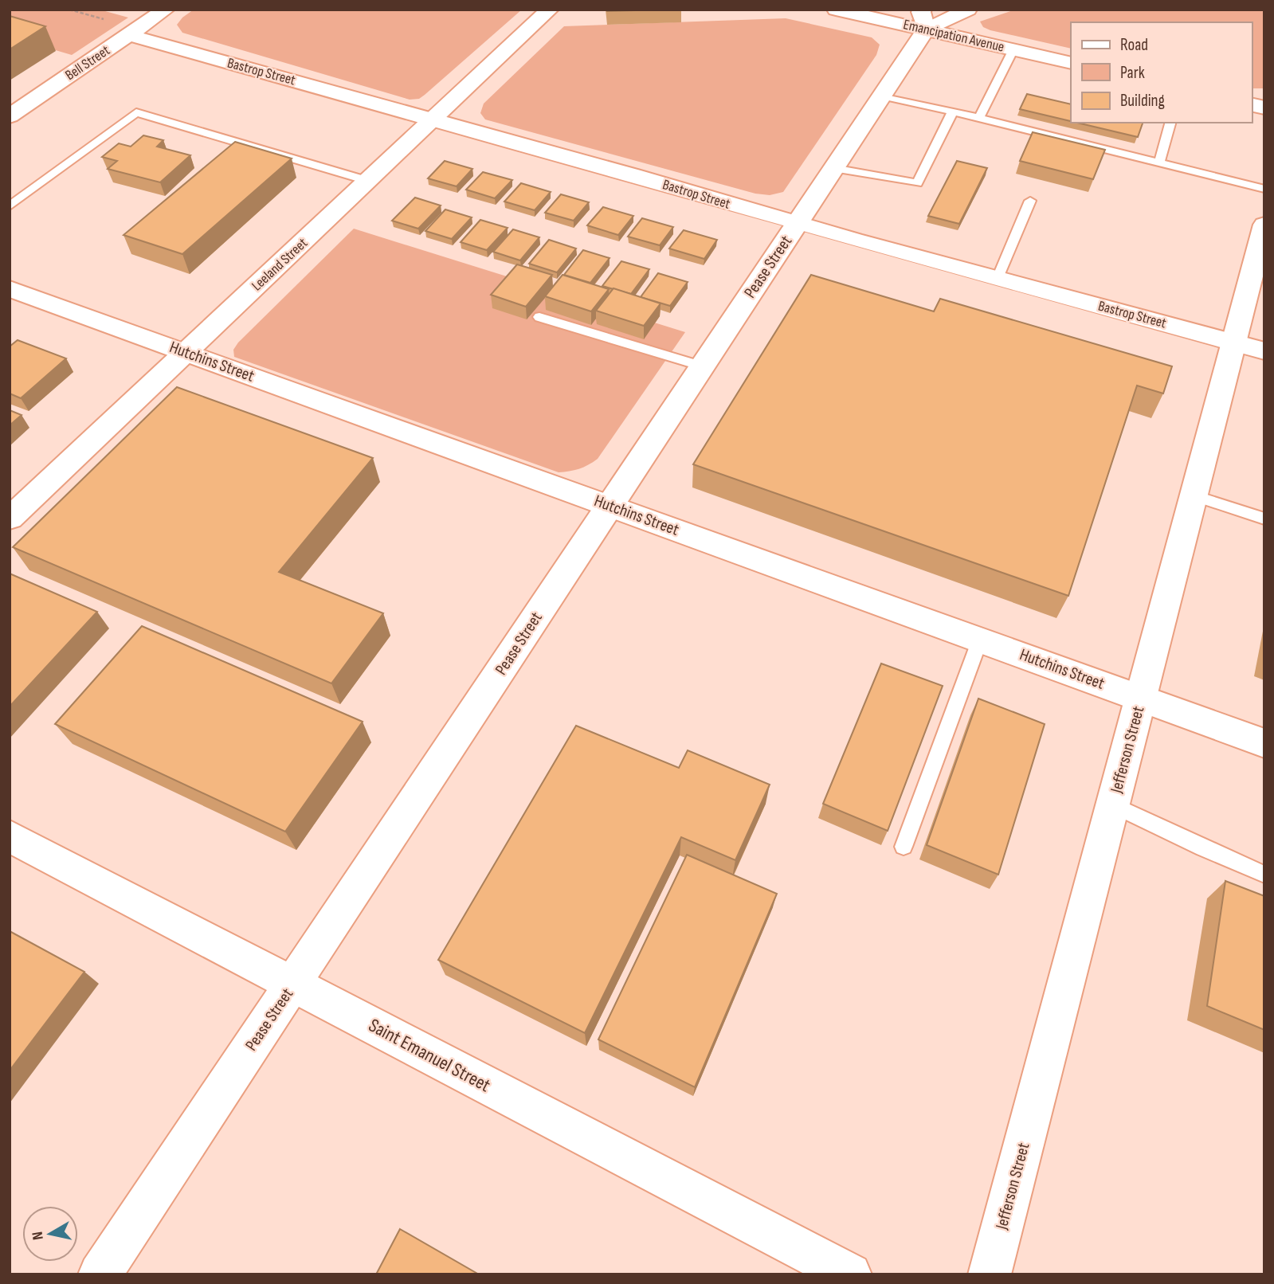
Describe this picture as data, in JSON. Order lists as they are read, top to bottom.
{
  "streets": {
    "street": [
      "Emancipation Avenue",
      "Bell Street",
      "Bastrop Street",
      "Leeland Street",
      "Pease Street",
      "Hutchins Street",
      "Jefferson Street",
      "Saint Emanuel Street"
    ]
  },
  "crossings": [
    ["Emancipation Avenue", "Pease Street"],
    ["Bell Street", "Bastrop Street"],
    ["Bastrop Street", "Leeland Street"],
    ["Bastrop Street", "Pease Street"],
    ["Bastrop Street", "Jefferson Street"],
    ["Leeland Street", "Hutchins Street"],
    ["Pease Street", "Hutchins Street"],
    ["Pease Street", "Saint Emanuel Street"],
    ["Hutchins Street", "Jefferson Street"]
  ],
  "legend": ["Road", "Park", "Building"],
  "north": "left"
}
